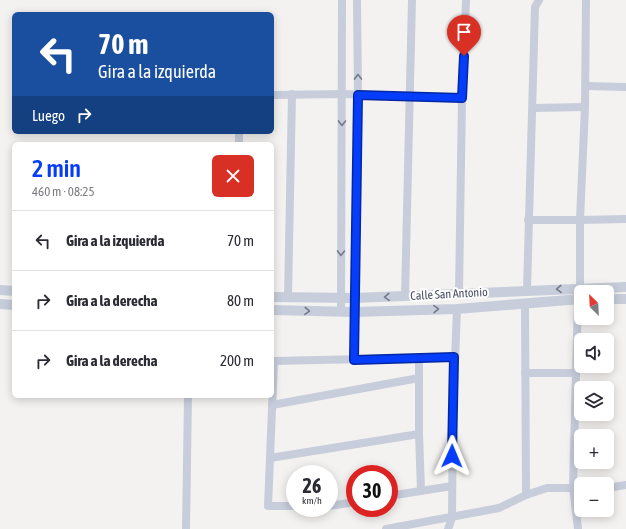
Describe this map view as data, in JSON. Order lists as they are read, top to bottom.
{
  "streets": {
    "street": ["Calle San Antonio"]
  },
  "north": "top left",
  "page": {
    "turn": ["70 m", "Gira a la izquierda"],
    "then": "Luego",
    "heading": ["2 min", "460 m · 08:25"],
    "list": [
      {
        "name": "Gira a la izquierda",
        "value": "70 m"
      },
      {
        "name": "Gira a la derecha",
        "value": "80 m"
      },
      {
        "name": "Gira a la derecha",
        "value": "200 m"
      }
    ],
    "map_buttons": ["+", "−"],
    "speed": "26 km/h",
    "limit": "30"
  }
}
